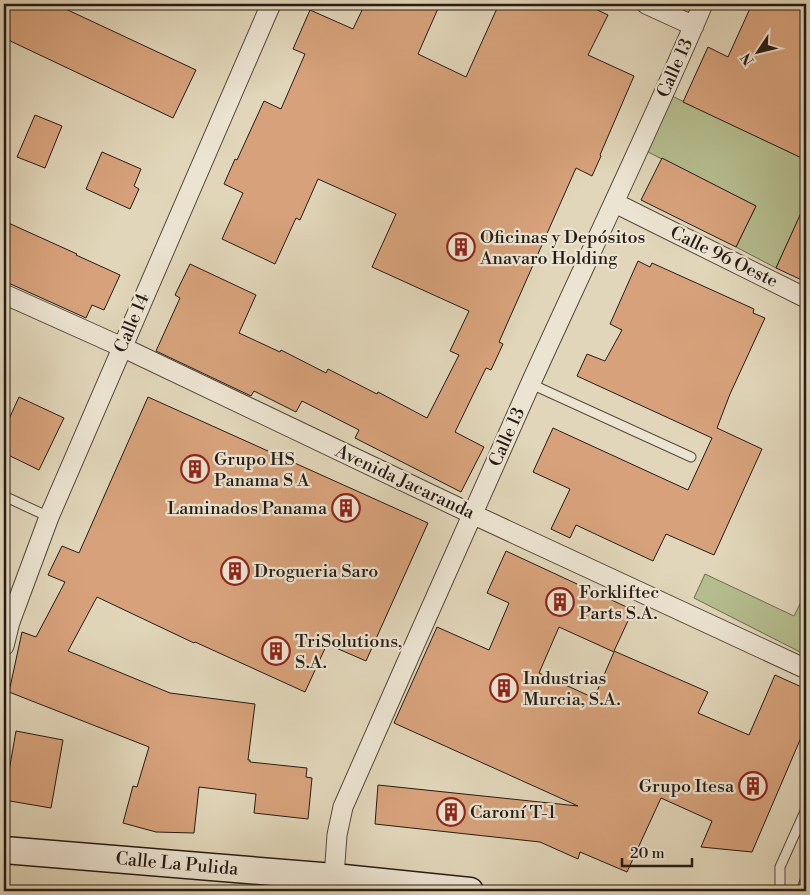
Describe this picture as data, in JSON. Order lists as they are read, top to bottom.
{
  "streets": {
    "main road": ["Calle La Pulida"],
    "street": [
      "Calle 13",
      "Calle 96 Oeste",
      "Calle 14",
      "Avenida Jacaranda"
    ]
  },
  "crossings": [
    ["Calle 13", "Calle 96 Oeste"],
    ["Calle 13", "Avenida Jacaranda"],
    ["Calle 13", "Calle La Pulida"],
    ["Calle 14", "Avenida Jacaranda"]
  ],
  "places": {
    "building": [
      "Oficinas y Depósitos Anavaro Holding",
      "Grupo HS Panama S A",
      "Laminados Panama",
      "Drogueria Saro",
      "Forkliftec Parts S.A.",
      "TriSolutions, S.A.",
      "Industrias Murcia, S.A.",
      "Grupo Itesa",
      "Caroní T-1"
    ]
  },
  "scale_bar": "20 m",
  "north": "bottom left"
}
